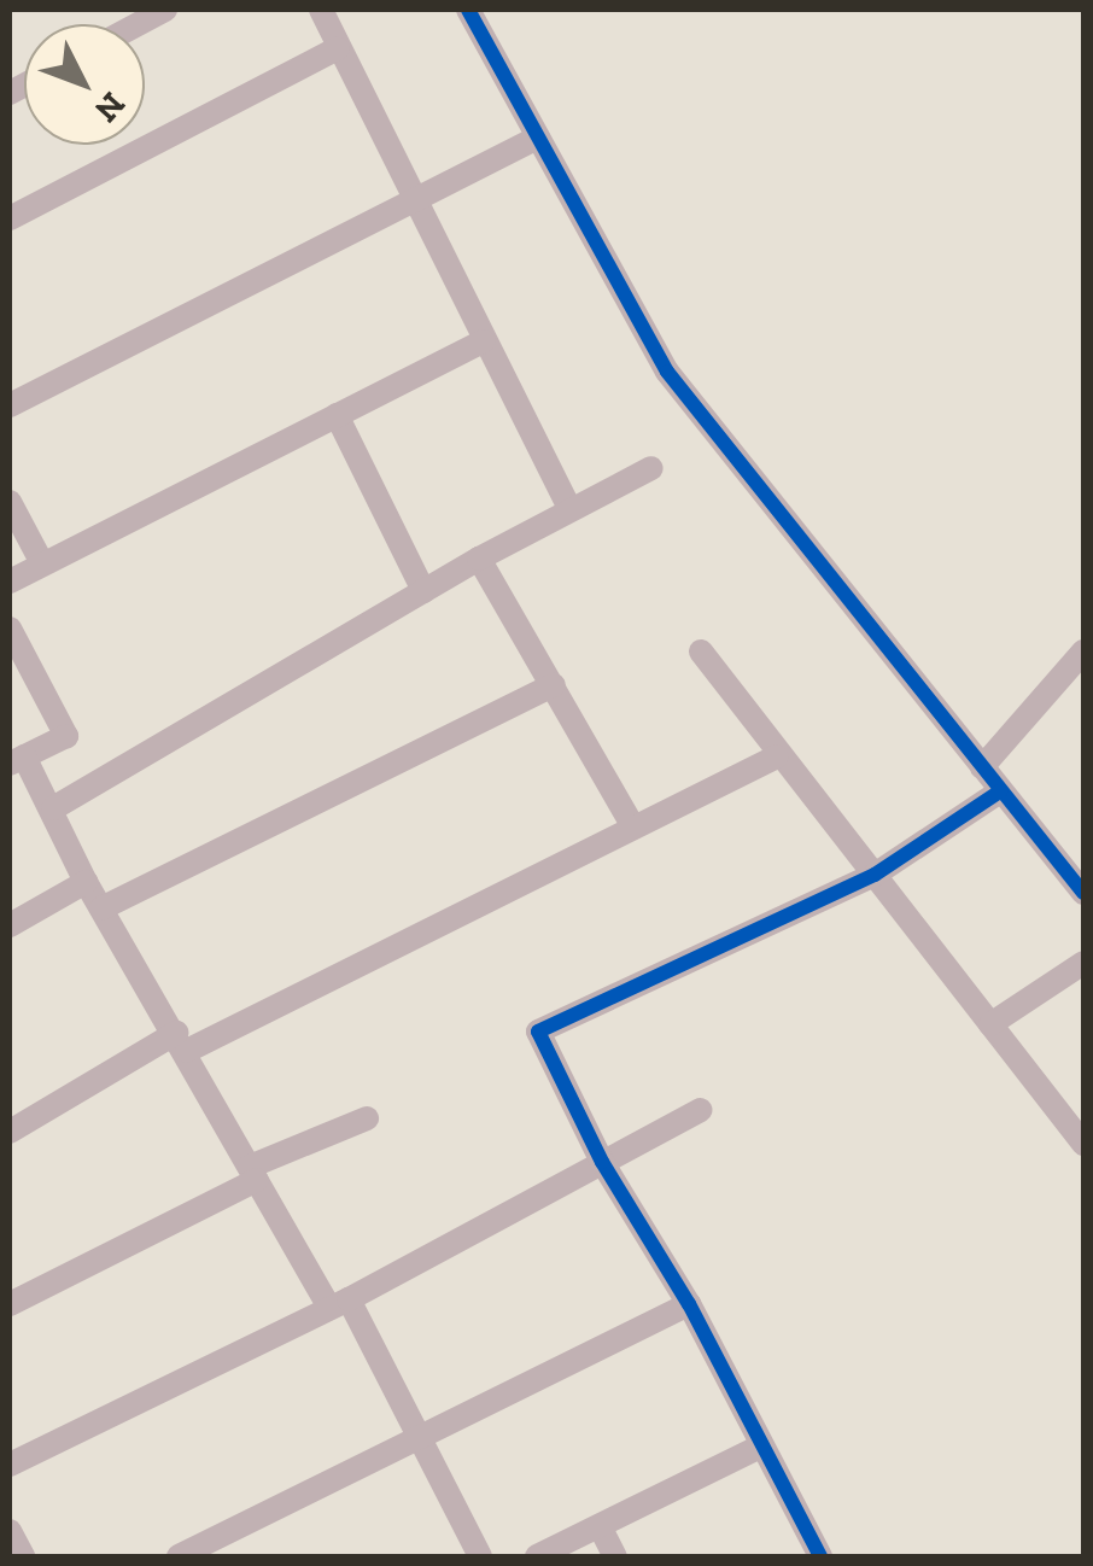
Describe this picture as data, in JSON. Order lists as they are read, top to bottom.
{
  "north": "bottom right"
}
